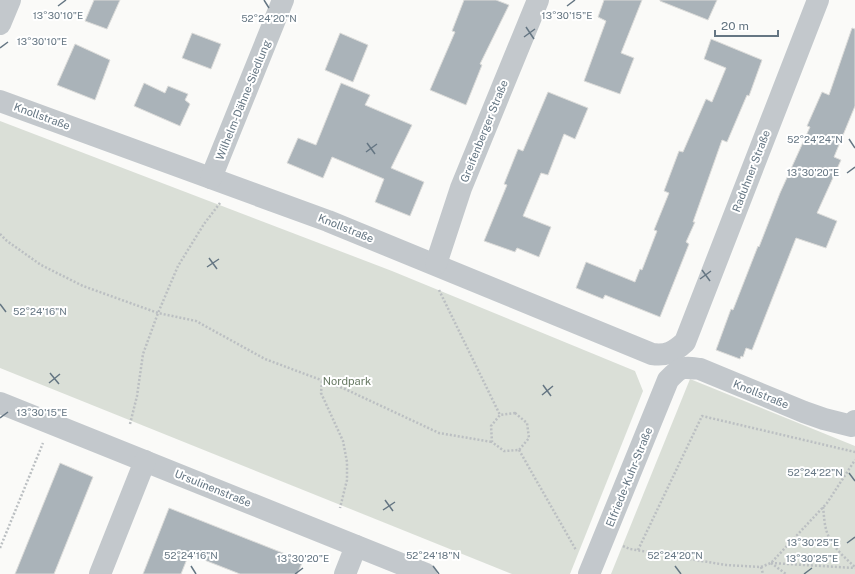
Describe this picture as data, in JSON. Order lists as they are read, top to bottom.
{
  "streets": {
    "street": [
      "Wilhelm-Dähne-Siedlung",
      "Knollstraße",
      "Greifenberger Straße",
      "Raduhner Straße",
      "Elfriede-Kuhr-Straße",
      "Ursulinenstraße"
    ]
  },
  "crossings": [
    ["Wilhelm-Dähne-Siedlung", "Knollstraße"],
    ["Knollstraße", "Greifenberger Straße"],
    ["Knollstraße", "Raduhner Straße"],
    ["Knollstraße", "Elfriede-Kuhr-Straße"]
  ],
  "parks": ["Nordpark"],
  "scale_bar": "20 m",
  "coordinates": [
    "13°30'10\"E",
    "13°30'15\"E",
    "52°24'20\"N",
    "52°24'24\"N",
    "13°30'20\"E",
    "52°24'16\"N",
    "52°24'22\"N",
    "13°30'25\"E",
    "52°24'18\"N"
  ]
}
